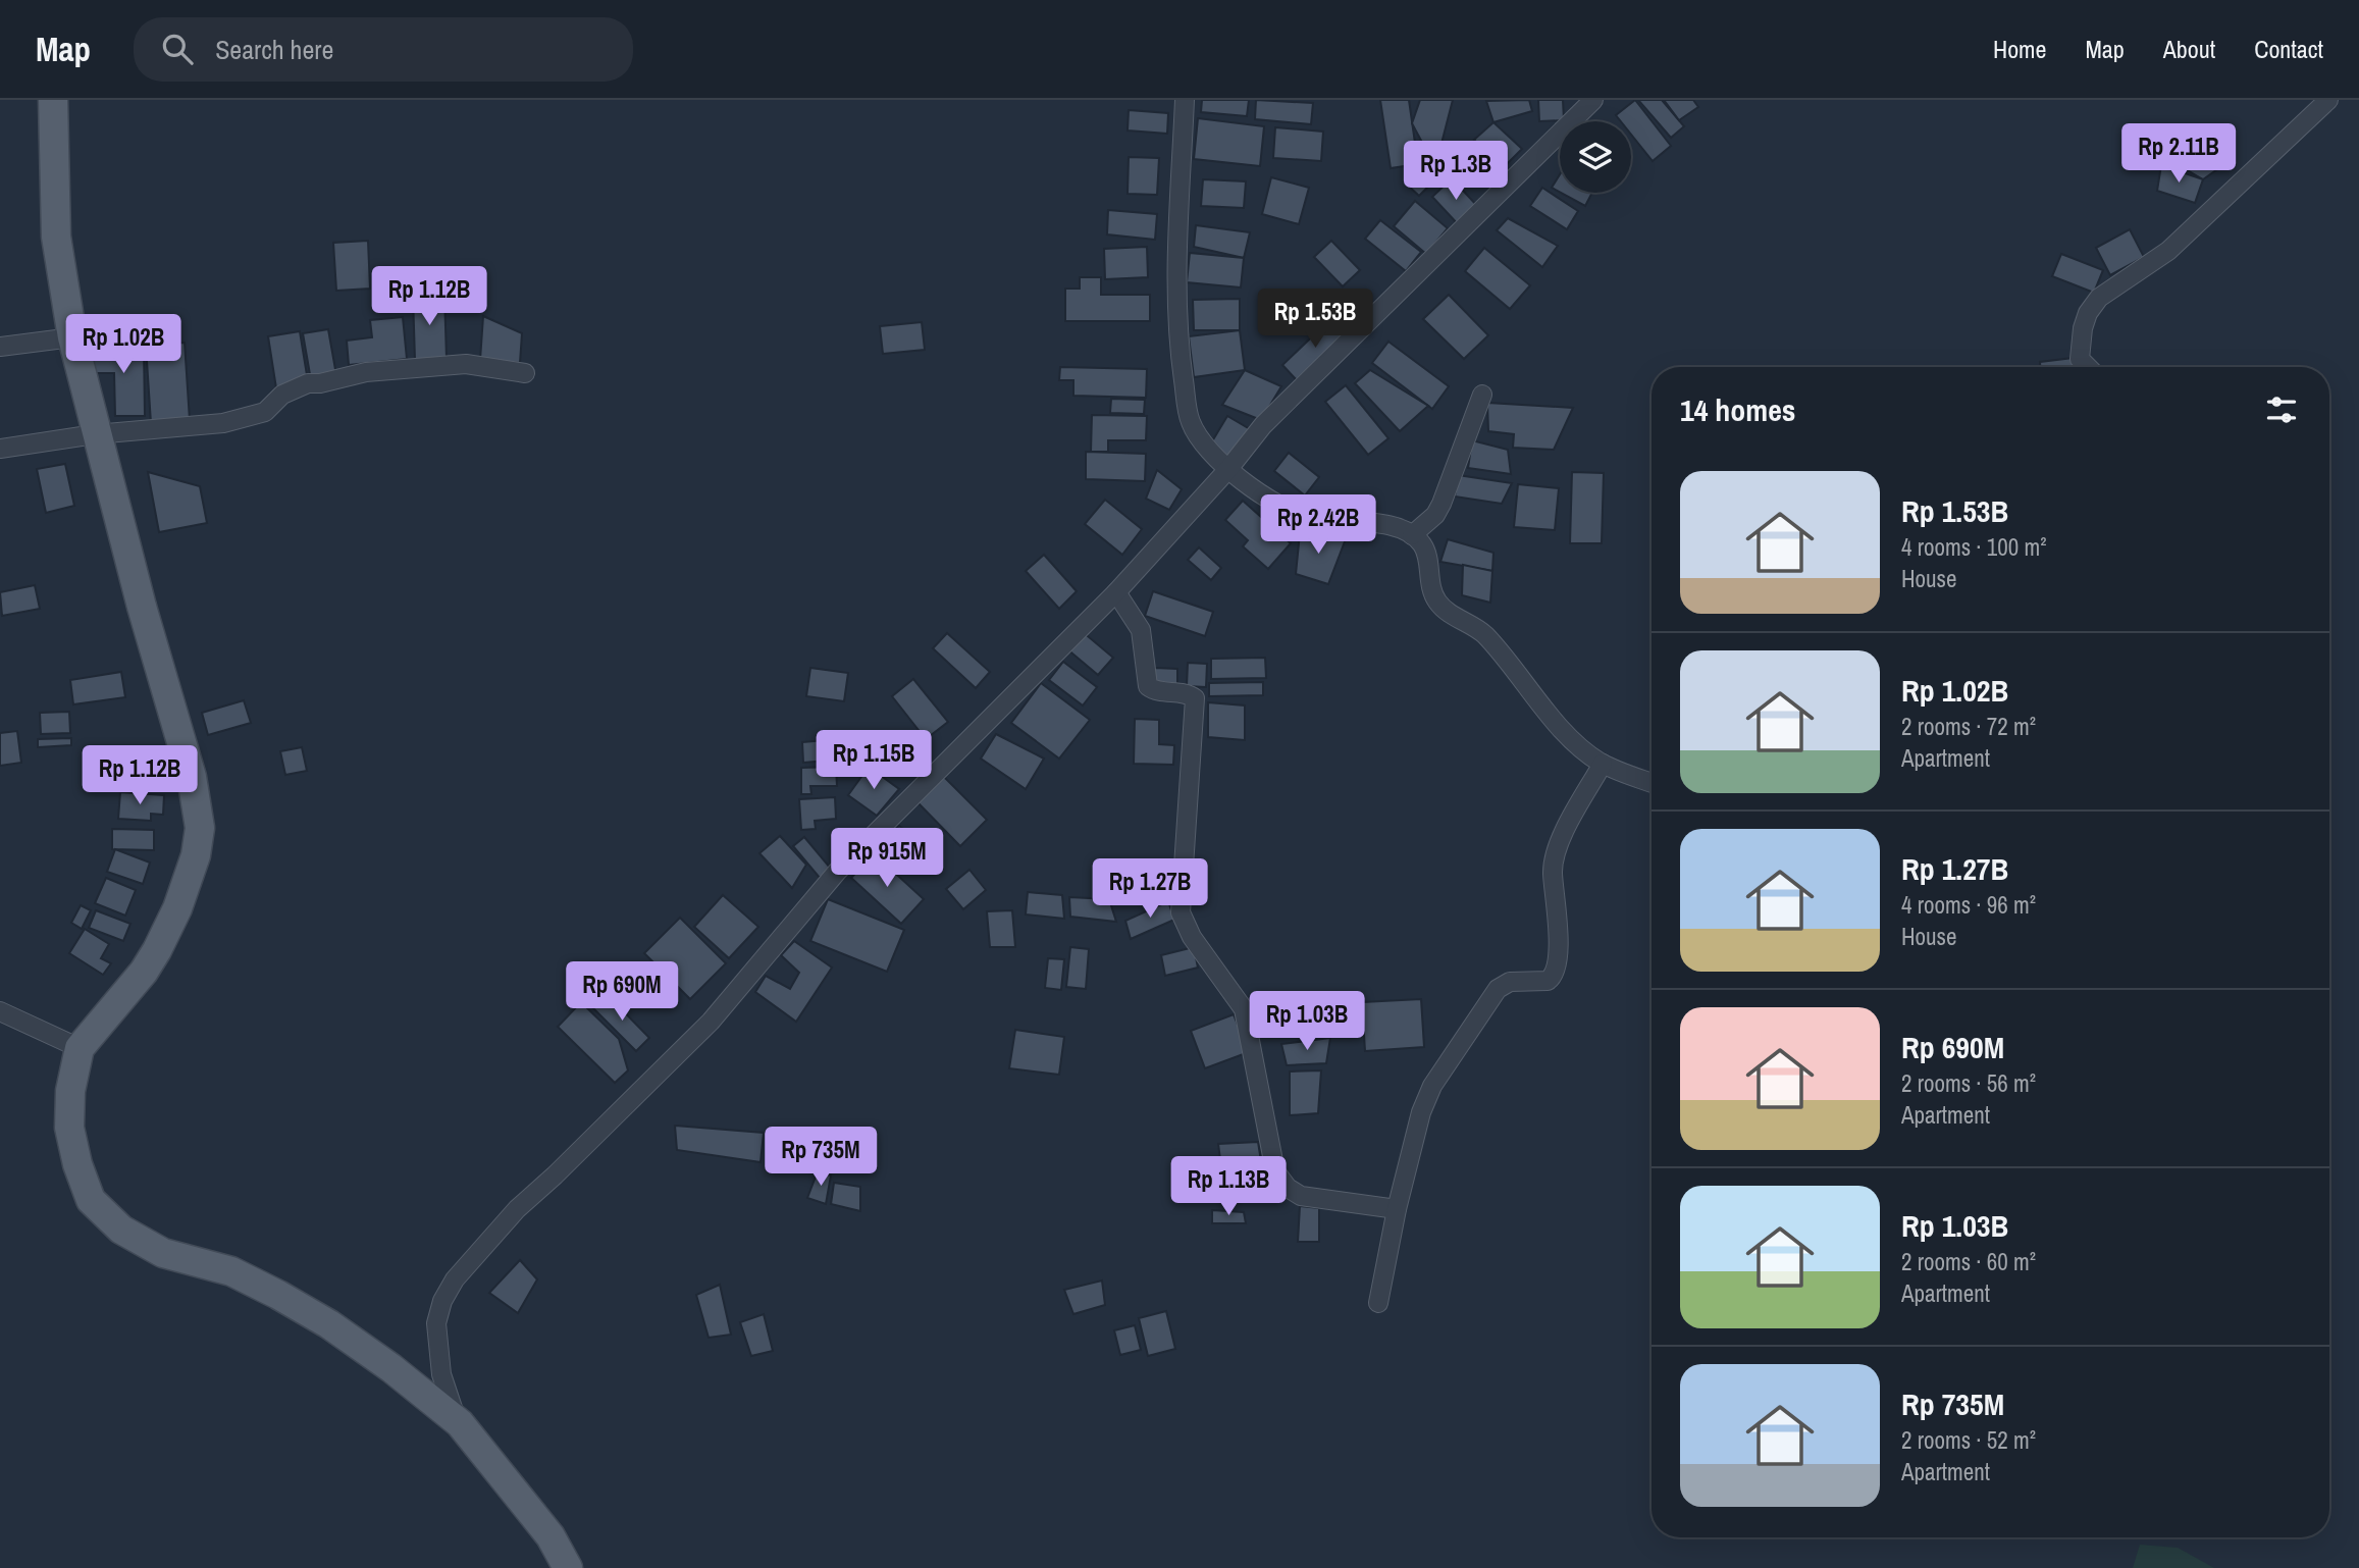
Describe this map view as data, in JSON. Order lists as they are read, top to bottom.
{
  "page": {
    "header": "Map",
    "search": "Search here",
    "nav": [
      "Home",
      "Map",
      "About",
      "Contact"
    ],
    "price": [
      "Rp 2.11B",
      "Rp 1.3B",
      "Rp 1.12B",
      "Rp 1.53B",
      "Rp 1.02B",
      "Rp 2.42B",
      "Rp 1.15B",
      "Rp 1.12B",
      "Rp 915M",
      "Rp 1.27B",
      "Rp 690M",
      "Rp 1.03B",
      "Rp 735M",
      "Rp 1.13B"
    ],
    "heading": "14 homes",
    "list": [
      {
        "name": "Rp 1.53B",
        "note": "4 rooms · 100 m² · House"
      },
      {
        "name": "Rp 1.02B",
        "note": "2 rooms · 72 m² · Apartment"
      },
      {
        "name": "Rp 1.27B",
        "note": "4 rooms · 96 m² · House"
      },
      {
        "name": "Rp 690M",
        "note": "2 rooms · 56 m² · Apartment"
      },
      {
        "name": "Rp 1.03B",
        "note": "2 rooms · 60 m² · Apartment"
      },
      {
        "name": "Rp 735M",
        "note": "2 rooms · 52 m² · Apartment"
      }
    ]
  }
}
